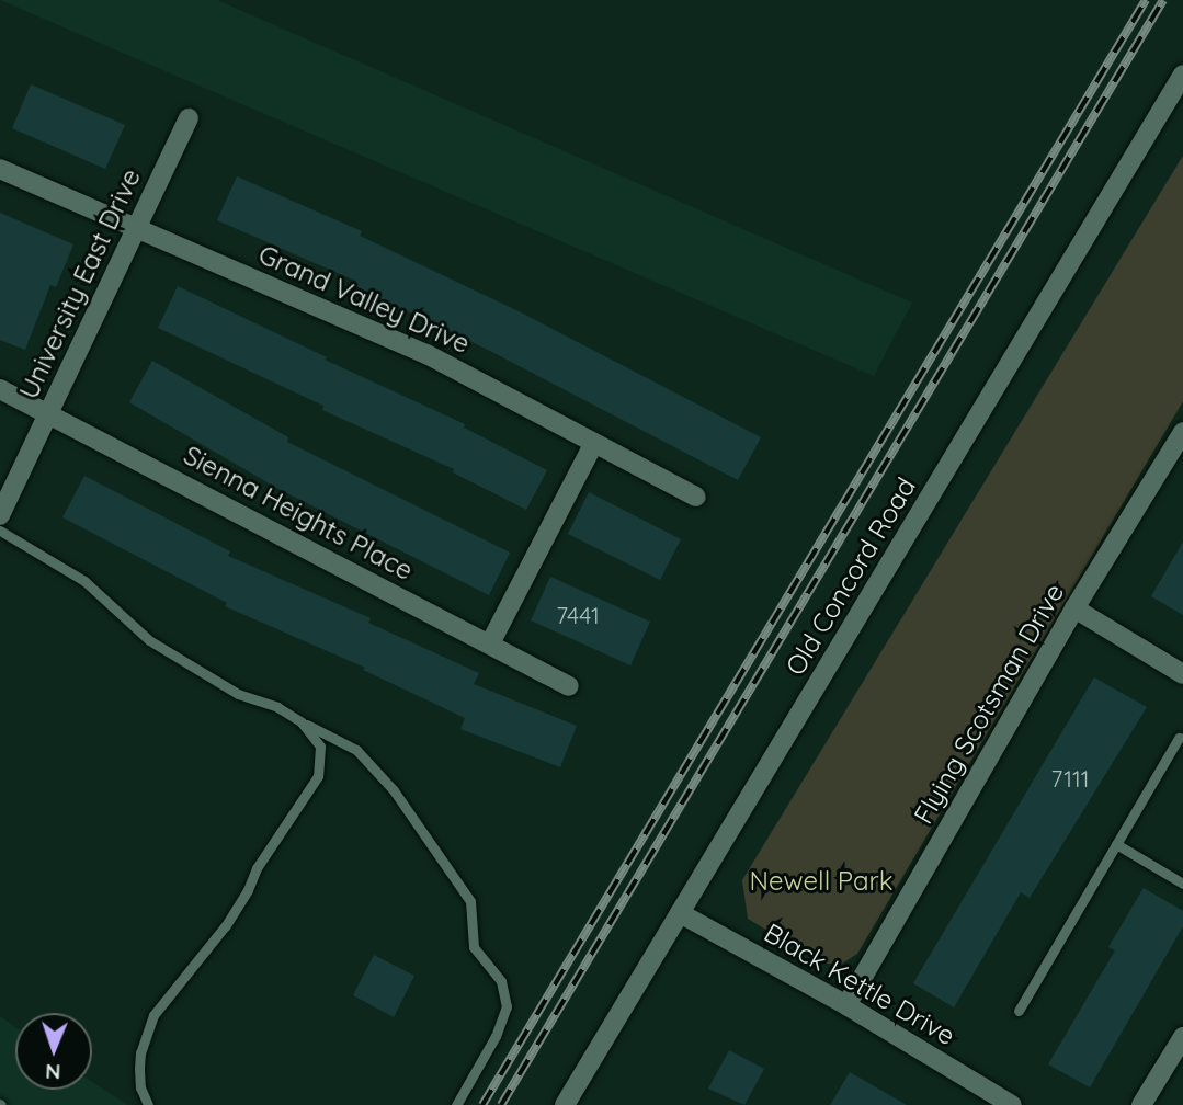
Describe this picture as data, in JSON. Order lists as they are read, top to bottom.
{
  "streets": {
    "street": [
      "University East Drive",
      "Grand Valley Drive",
      "Sienna Heights Place",
      "Old Concord Road",
      "Flying Scotsman Drive",
      "Black Kettle Drive"
    ]
  },
  "crossings": [
    ["University East Drive", "Grand Valley Drive"],
    ["University East Drive", "Sienna Heights Place"],
    ["Old Concord Road", "Black Kettle Drive"],
    ["Flying Scotsman Drive", "Black Kettle Drive"]
  ],
  "parks": ["Newell Park"],
  "house_numbers": ["7441", "7111"],
  "north": "bottom"
}
